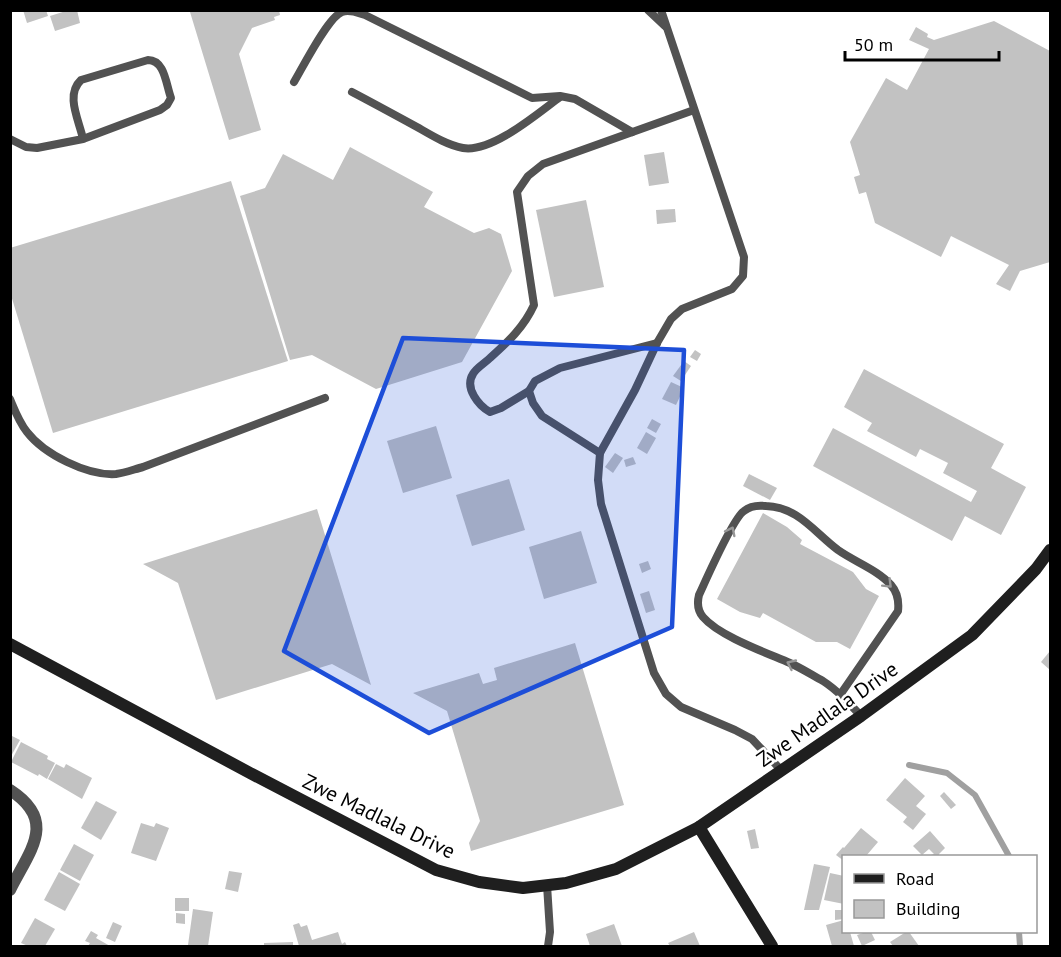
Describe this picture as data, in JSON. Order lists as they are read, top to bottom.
{
  "streets": {
    "street": ["Zwe Madlala Drive"]
  },
  "legend": ["Road", "Building"],
  "scale_bar": "50 m"
}
